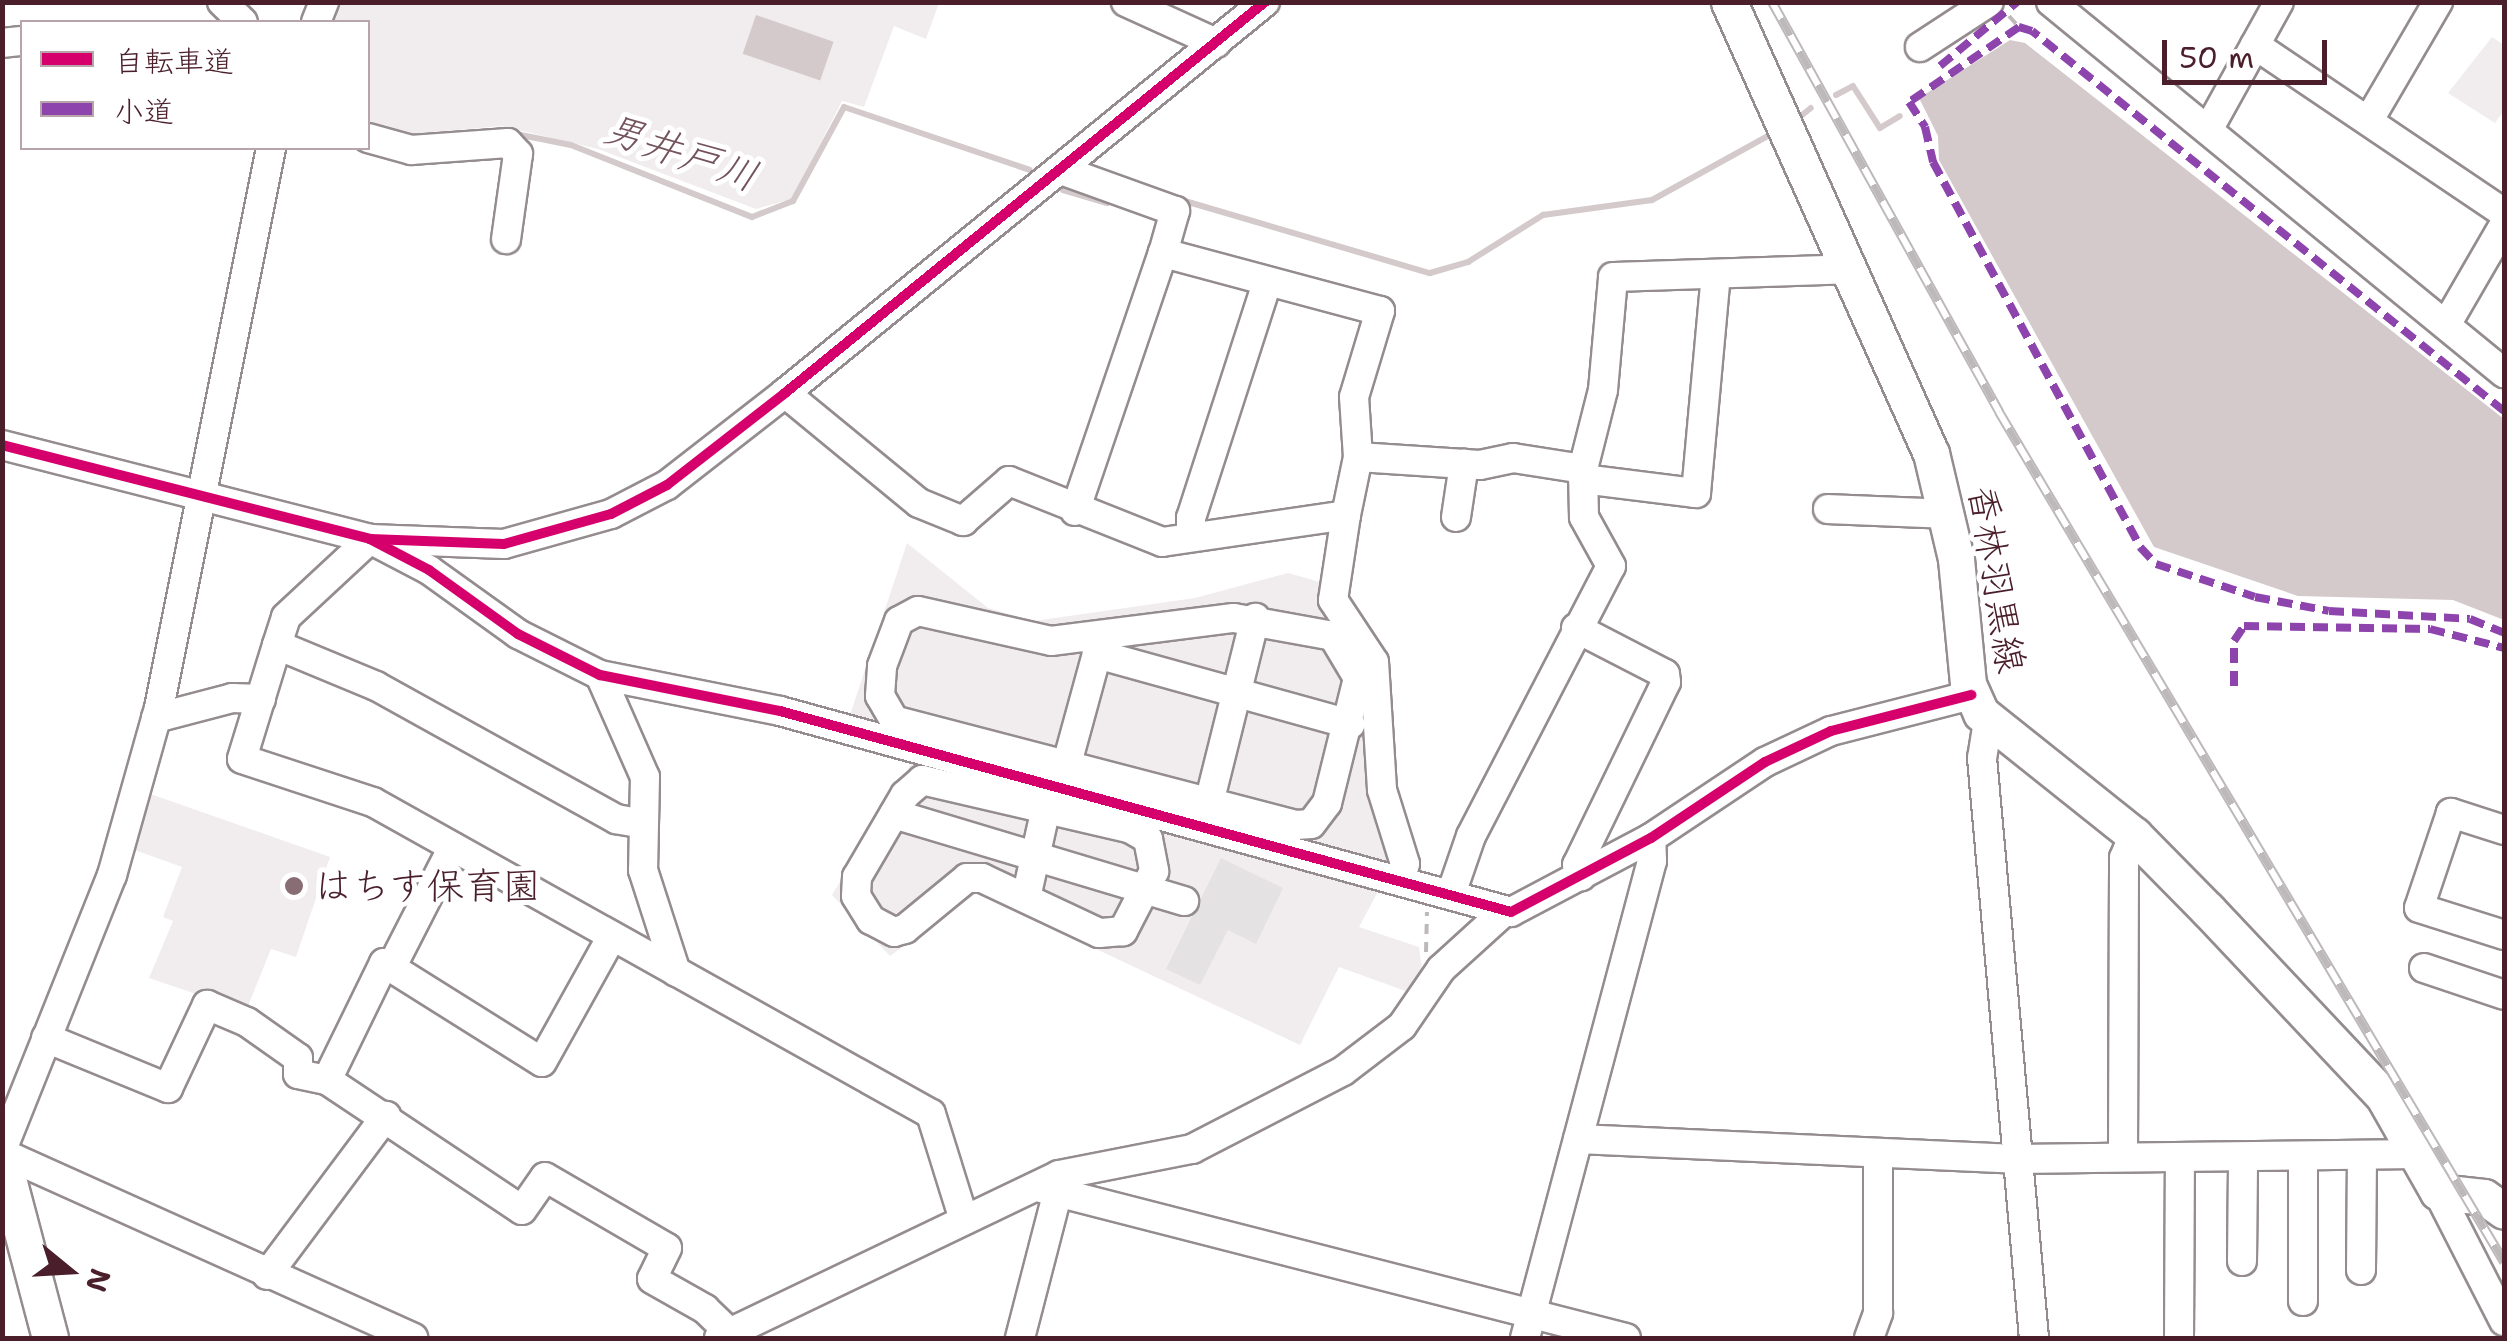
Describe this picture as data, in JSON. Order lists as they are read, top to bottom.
{
  "streets": {
    "main road": ["香林羽黒線"]
  },
  "water": ["男井戸川"],
  "places": ["はちす保育園"],
  "legend": ["自転車道", "小道"],
  "scale_bar": "50 m",
  "north": "right"
}
